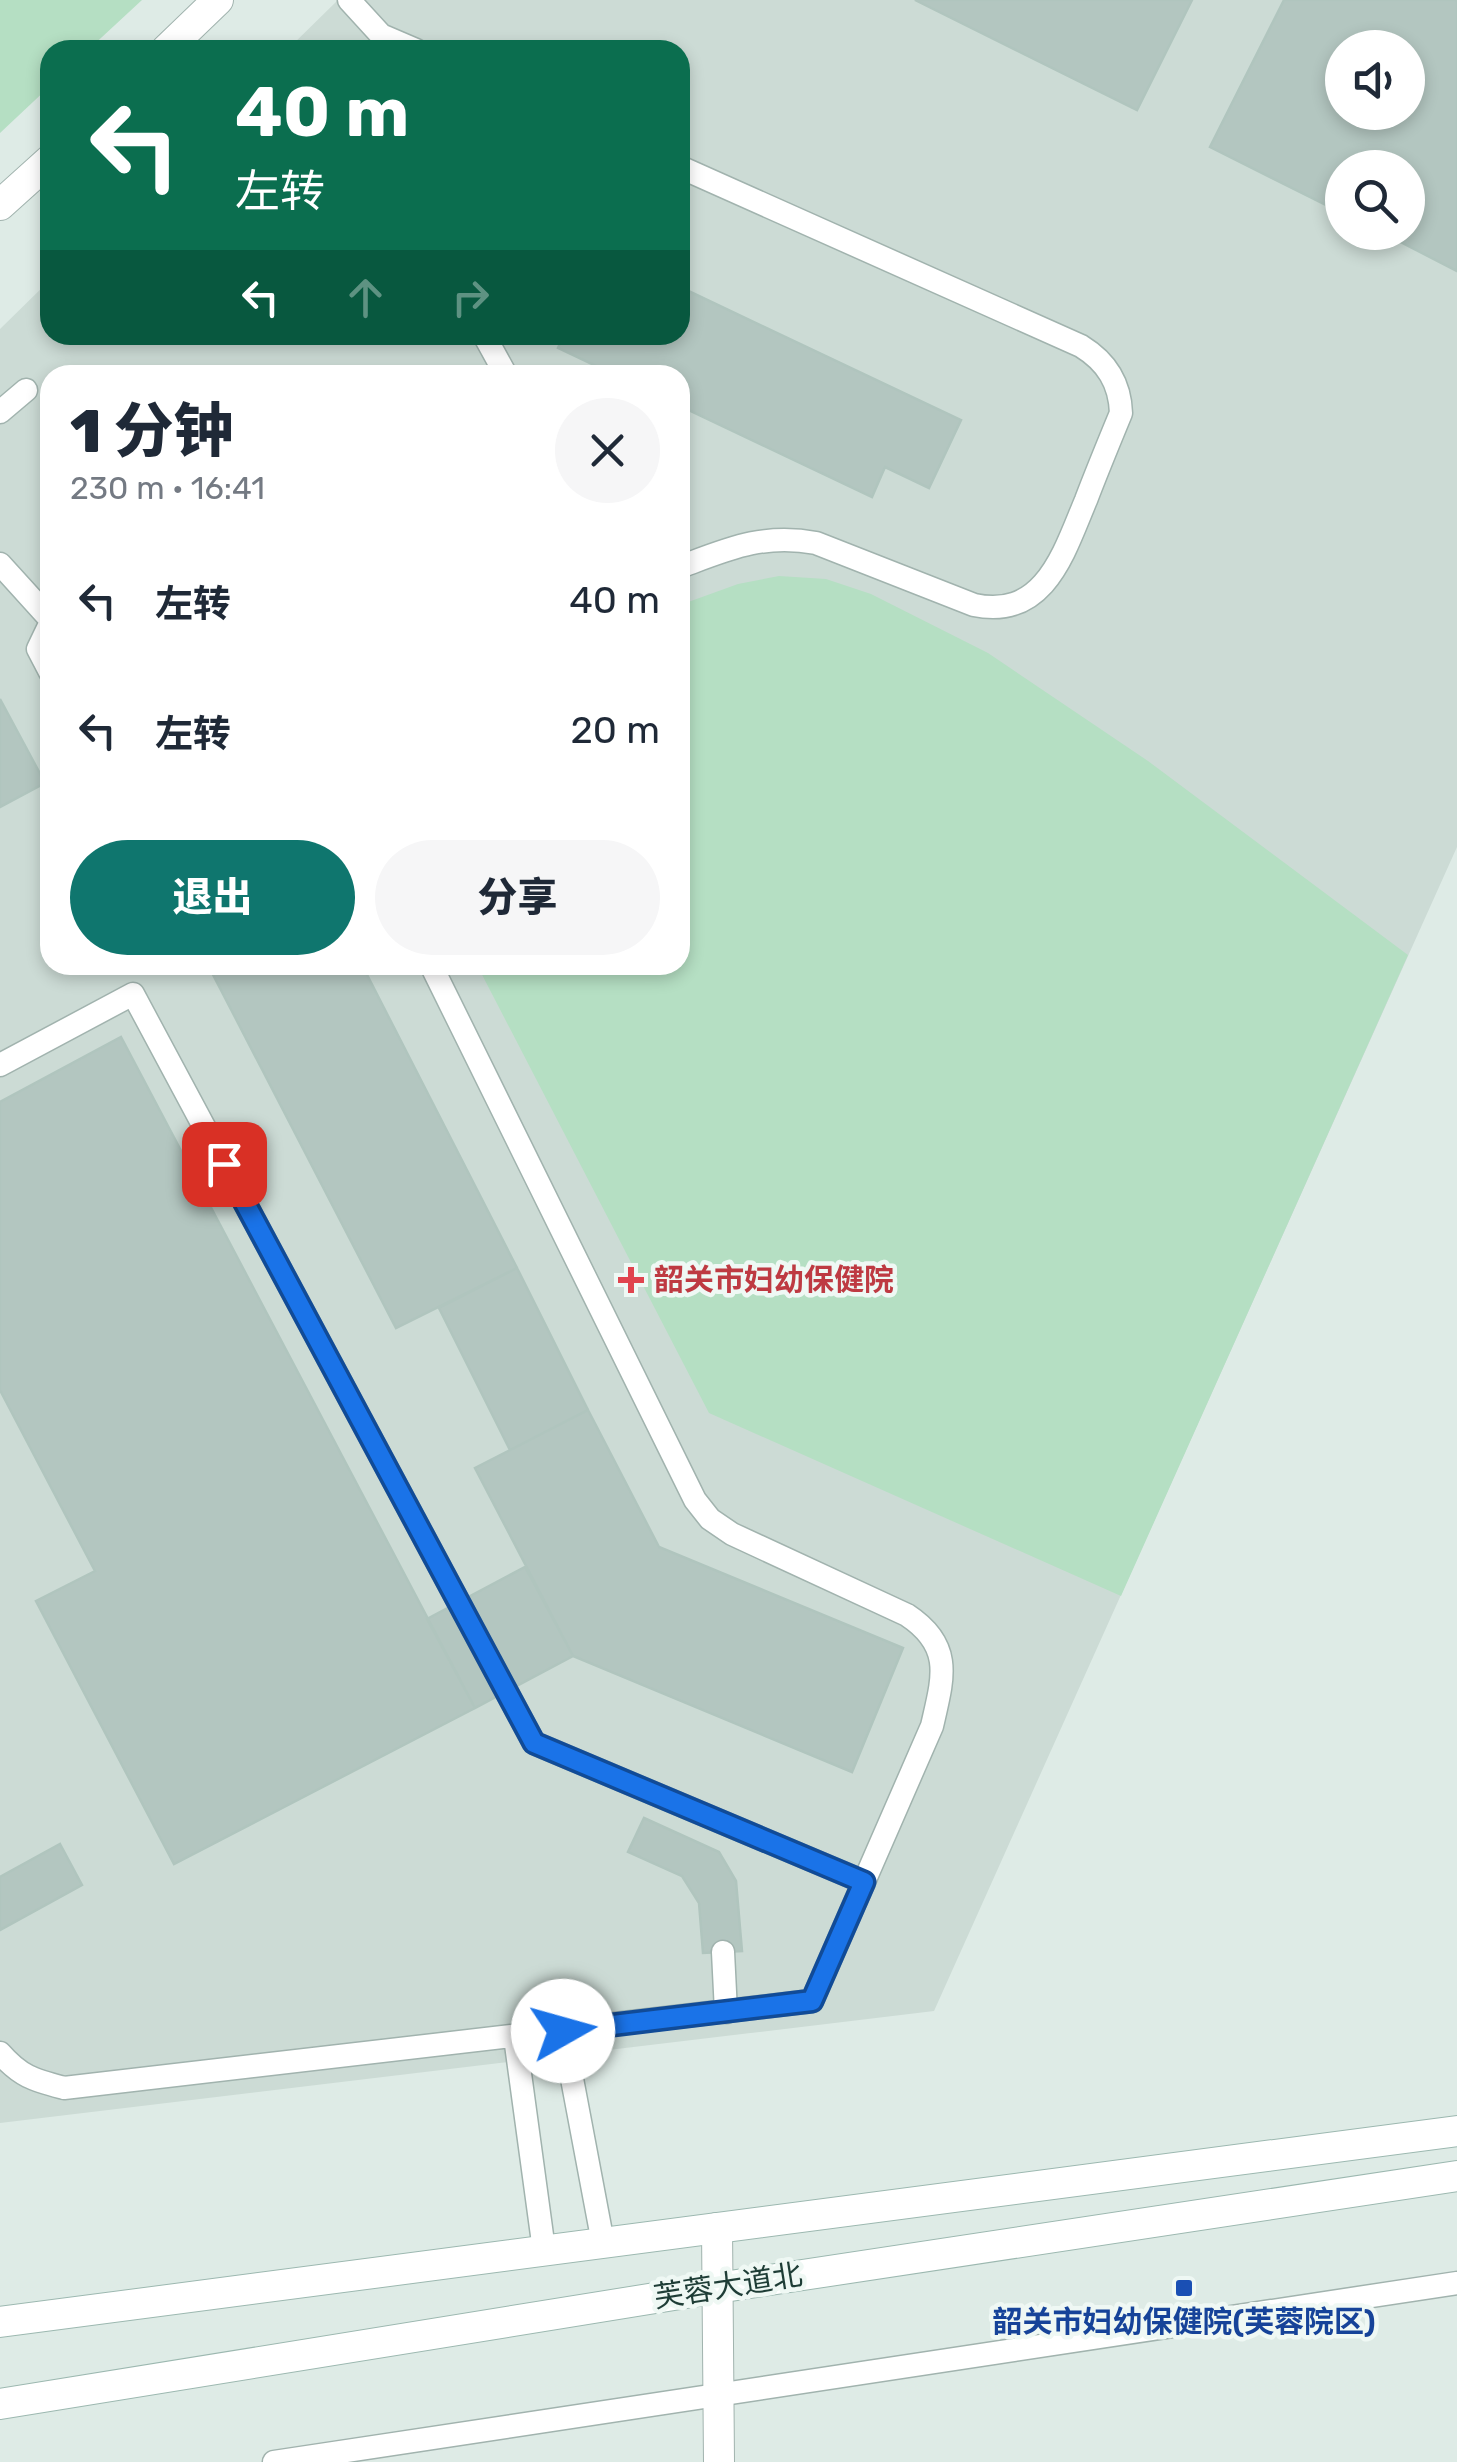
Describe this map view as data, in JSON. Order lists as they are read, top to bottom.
{
  "streets": {
    "main road": ["芙蓉大道北"]
  },
  "places": {
    "health": ["韶关市妇幼保健院"],
    "transit": ["韶关市妇幼保健院(芙蓉院区)"]
  },
  "page": {
    "turn": ["40 m", "左转"],
    "heading": ["1 分钟", "230 m · 16:41"],
    "list": [
      {
        "name": "左转",
        "value": "40 m"
      },
      {
        "name": "左转",
        "value": "20 m"
      }
    ],
    "buttons": ["退出", "分享"]
  }
}
